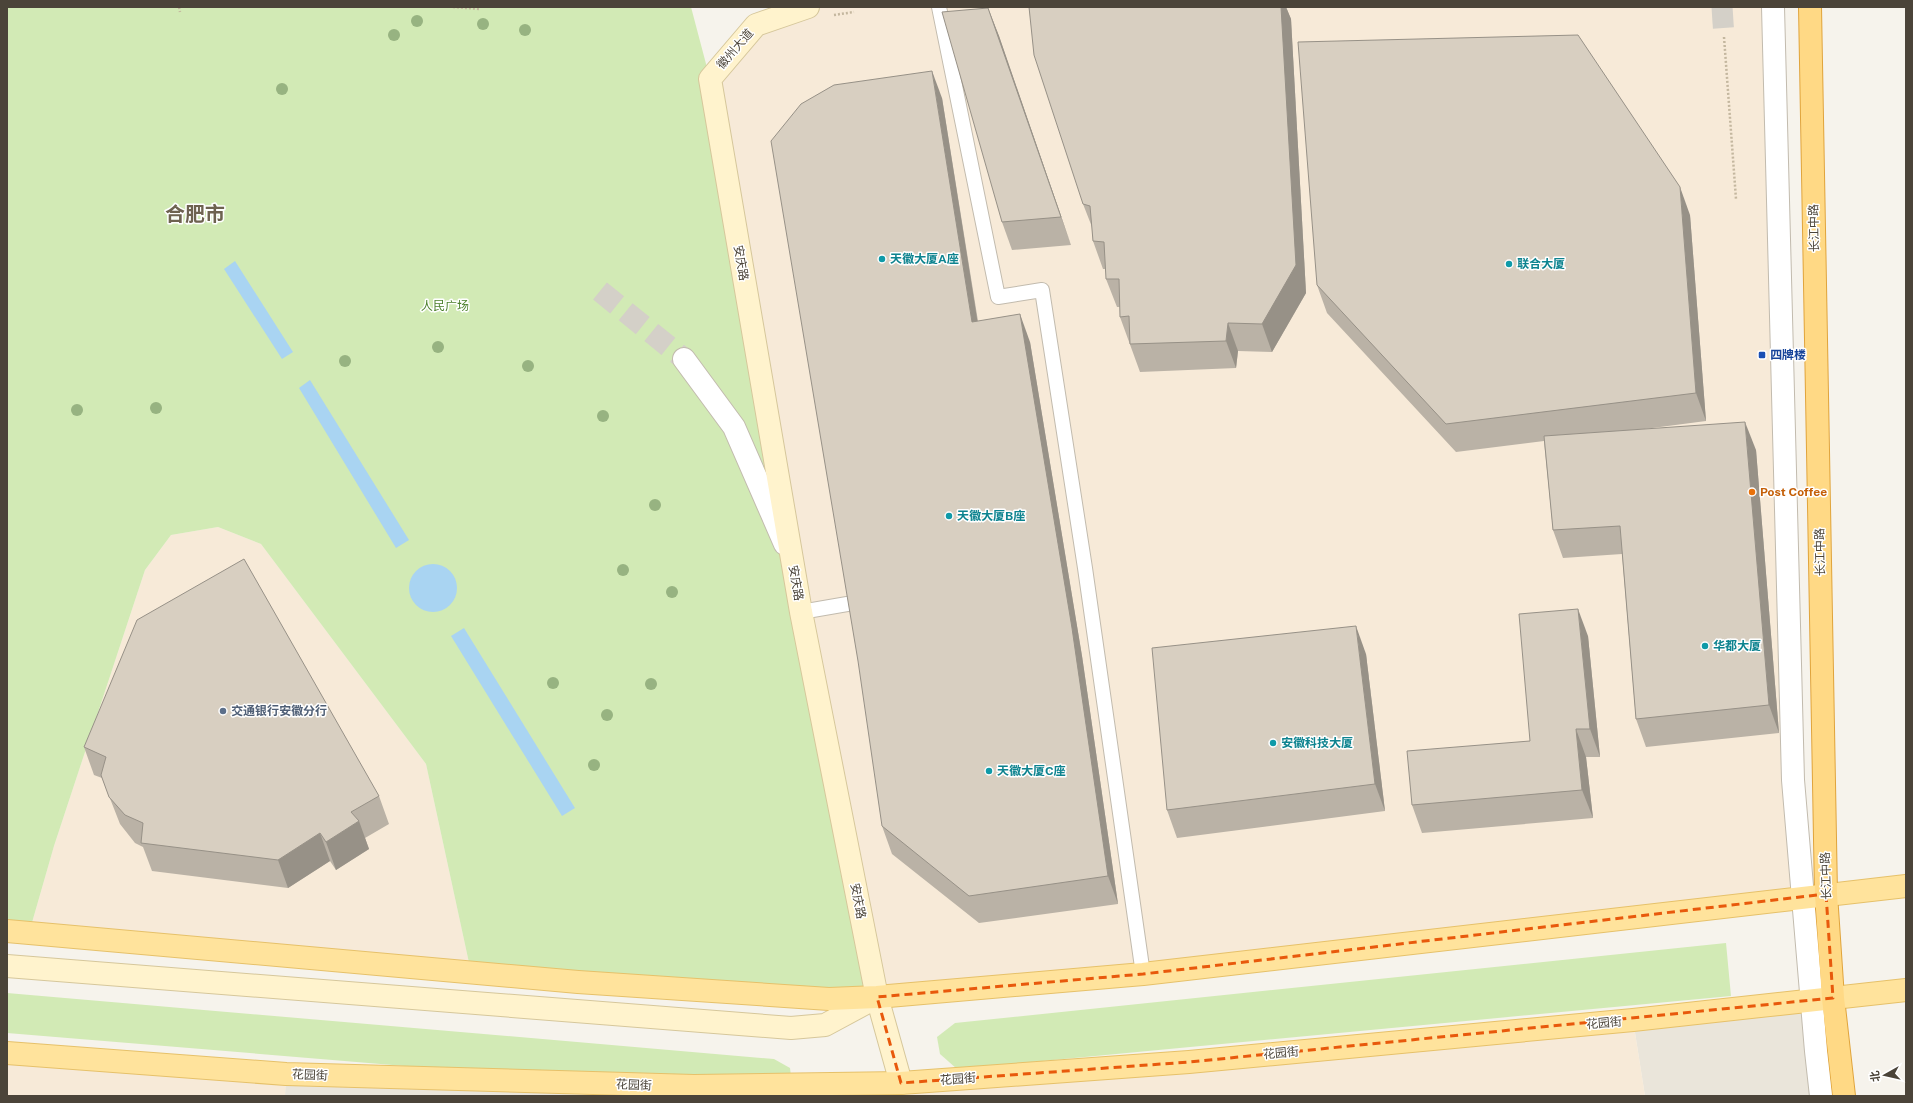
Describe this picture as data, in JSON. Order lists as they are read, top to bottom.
{
  "streets": {
    "highway": ["长江中路"],
    "main road": ["徽州大道", "安庆路", "花园街"]
  },
  "crossings": [
    ["徽州大道", "安庆路"],
    ["长江中路", "花园街"],
    ["安庆路", "花园街"]
  ],
  "districts": ["合肥市"],
  "parks": ["人民广场"],
  "places": {
    "other": [
      "天徽大厦A座",
      "联合大厦",
      "Post Coffee",
      "天徽大厦B座",
      "华都大厦",
      "交通银行安徽分行",
      "安徽科技大厦",
      "天徽大厦C座"
    ],
    "transit": ["四牌楼"]
  },
  "north": "left"
}
